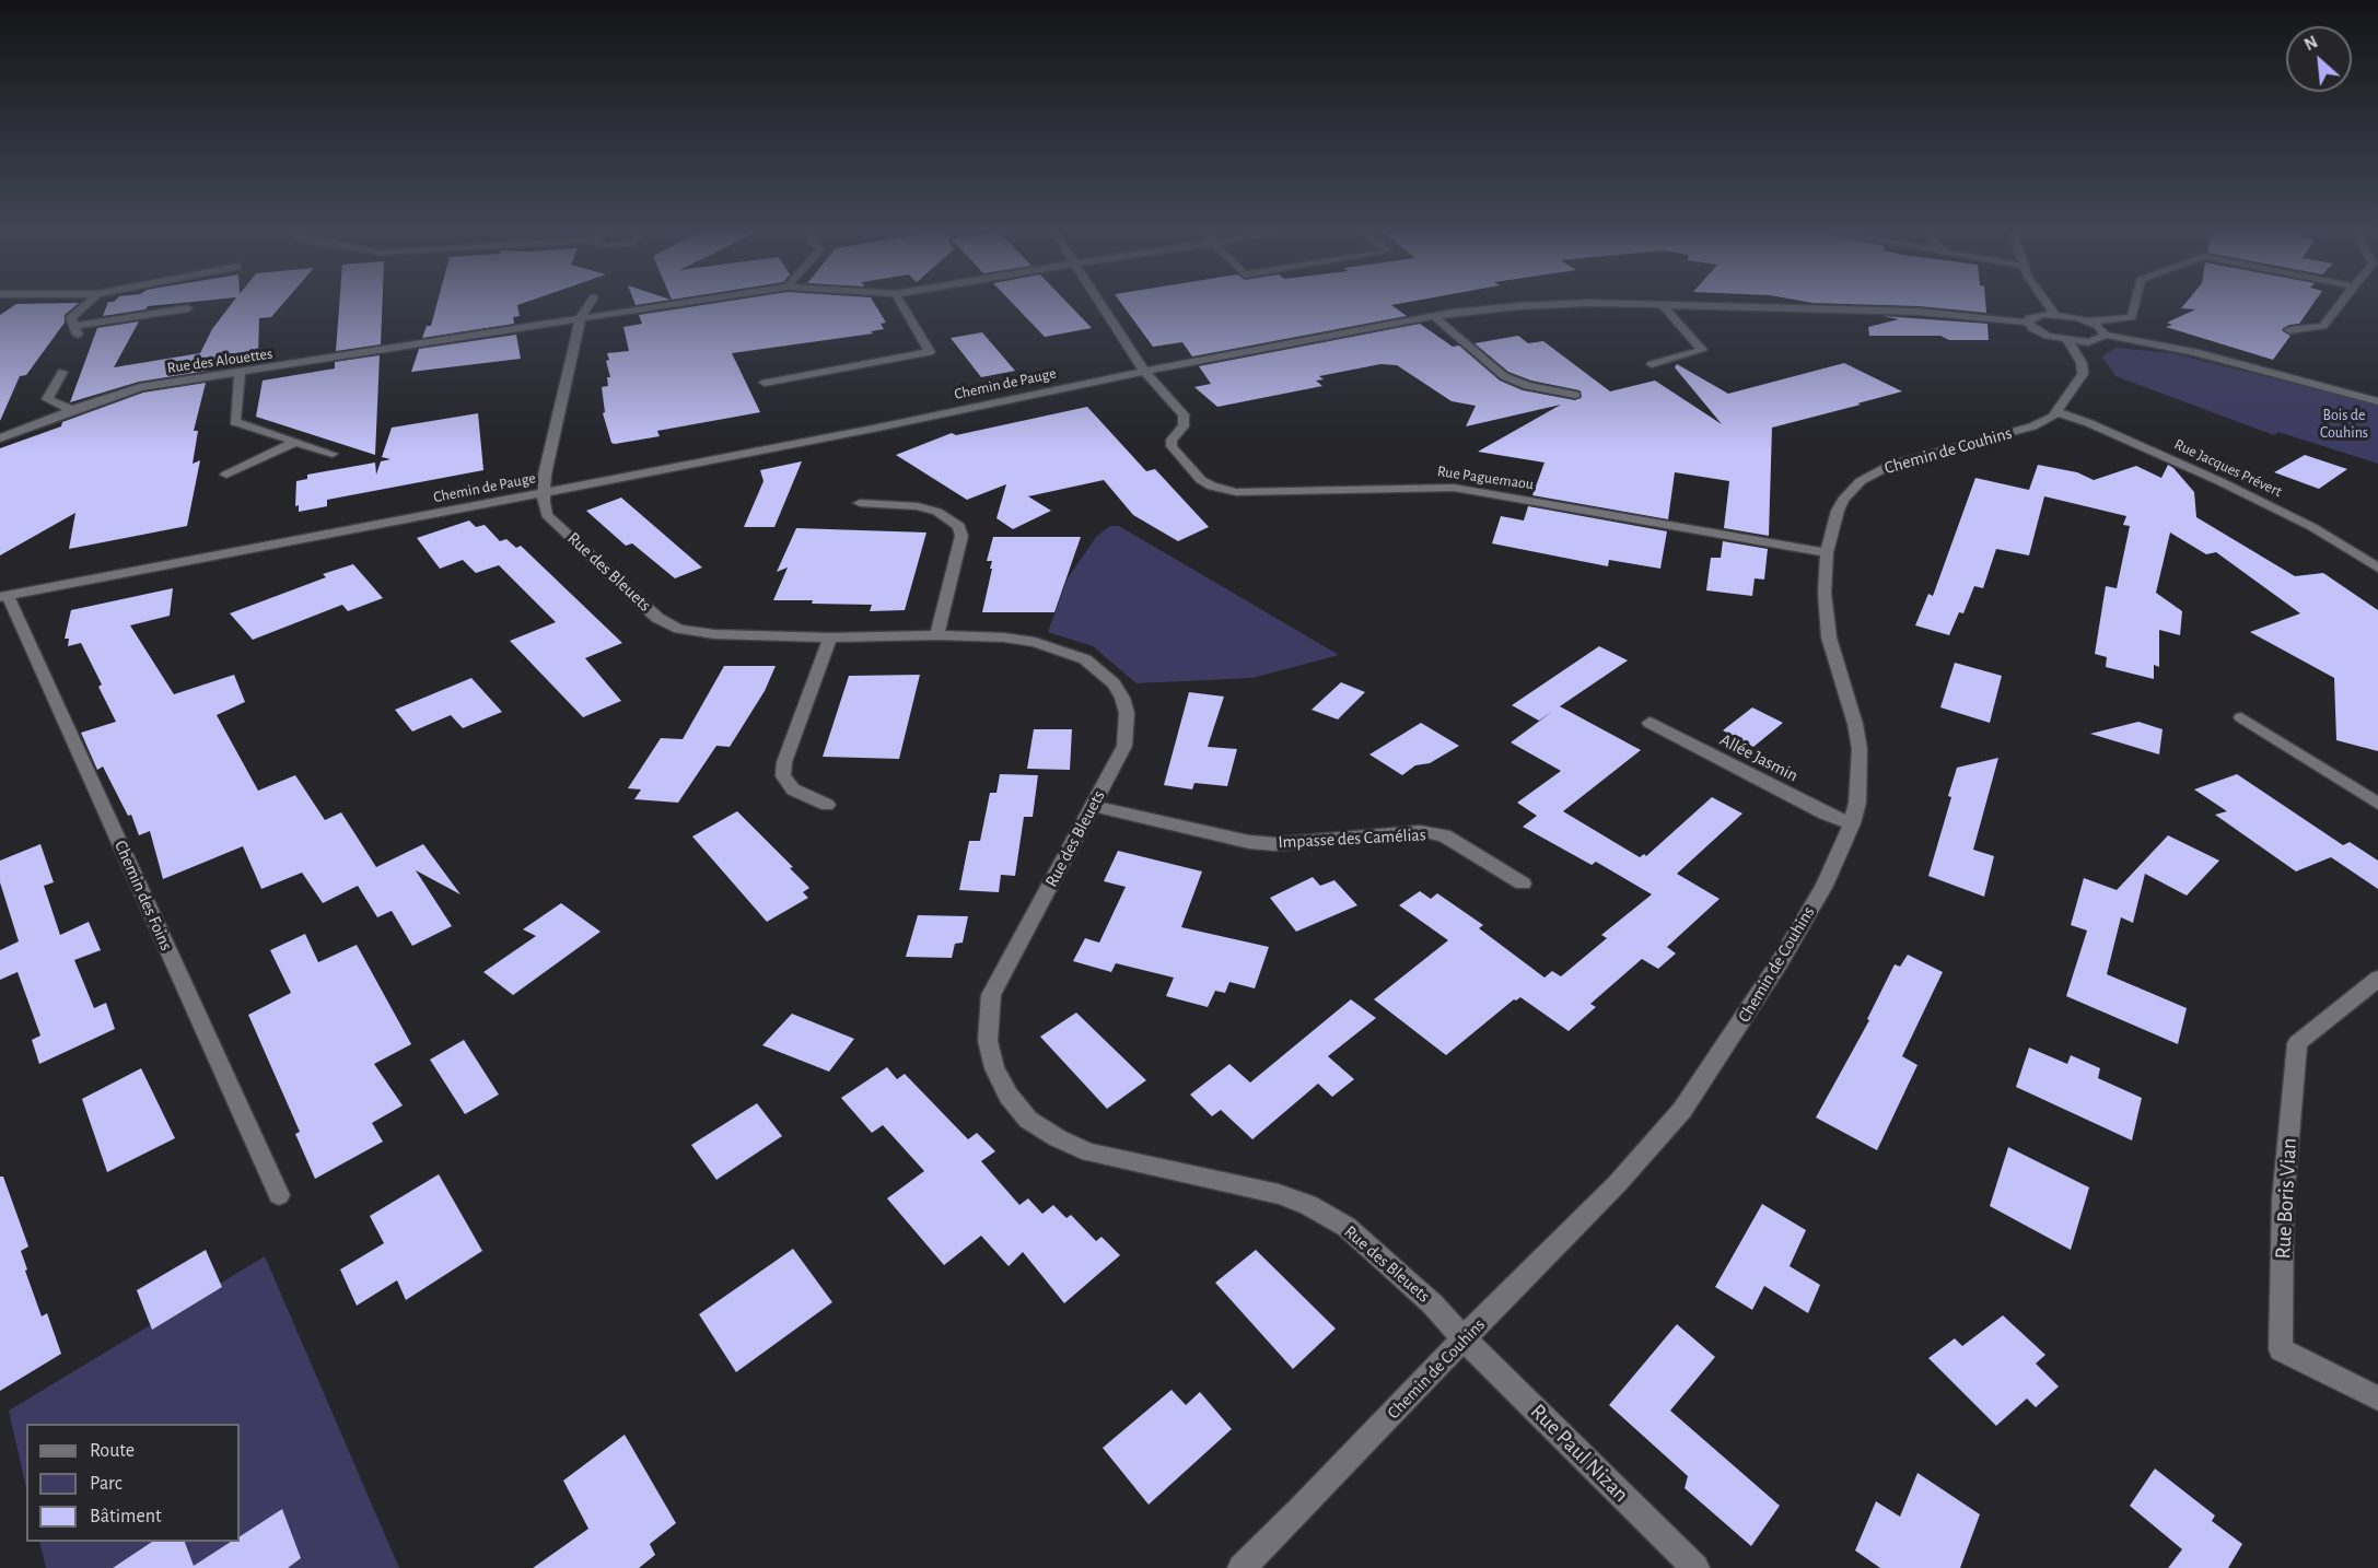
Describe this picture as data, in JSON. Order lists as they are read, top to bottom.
{
  "streets": {
    "street": [
      "Rue des Alouettes",
      "Chemin de Pauge",
      "Chemin de Couhins",
      "Rue Jacques Prévert",
      "Rue Paguemaou",
      "Rue des Bleuets",
      "Allée Jasmin",
      "Impasse des Camélias",
      "Chemin des Foins",
      "Rue Boris Vian",
      "Rue Paul Nizan"
    ]
  },
  "crossings": [
    ["Chemin de Pauge", "Rue Paguemaou"],
    ["Chemin de Pauge", "Rue des Bleuets"],
    ["Chemin de Pauge", "Chemin des Foins"],
    ["Chemin de Couhins", "Rue Jacques Prévert"],
    ["Chemin de Couhins", "Rue Paguemaou"],
    ["Chemin de Couhins", "Rue des Bleuets"],
    ["Chemin de Couhins", "Allée Jasmin"],
    ["Chemin de Couhins", "Rue Paul Nizan"],
    ["Rue des Bleuets", "Impasse des Camélias"],
    ["Rue des Bleuets", "Rue Paul Nizan"]
  ],
  "parks": ["Bois de Couhins"],
  "legend": ["Route", "Parc", "Bâtiment"],
  "north": "top left"
}
